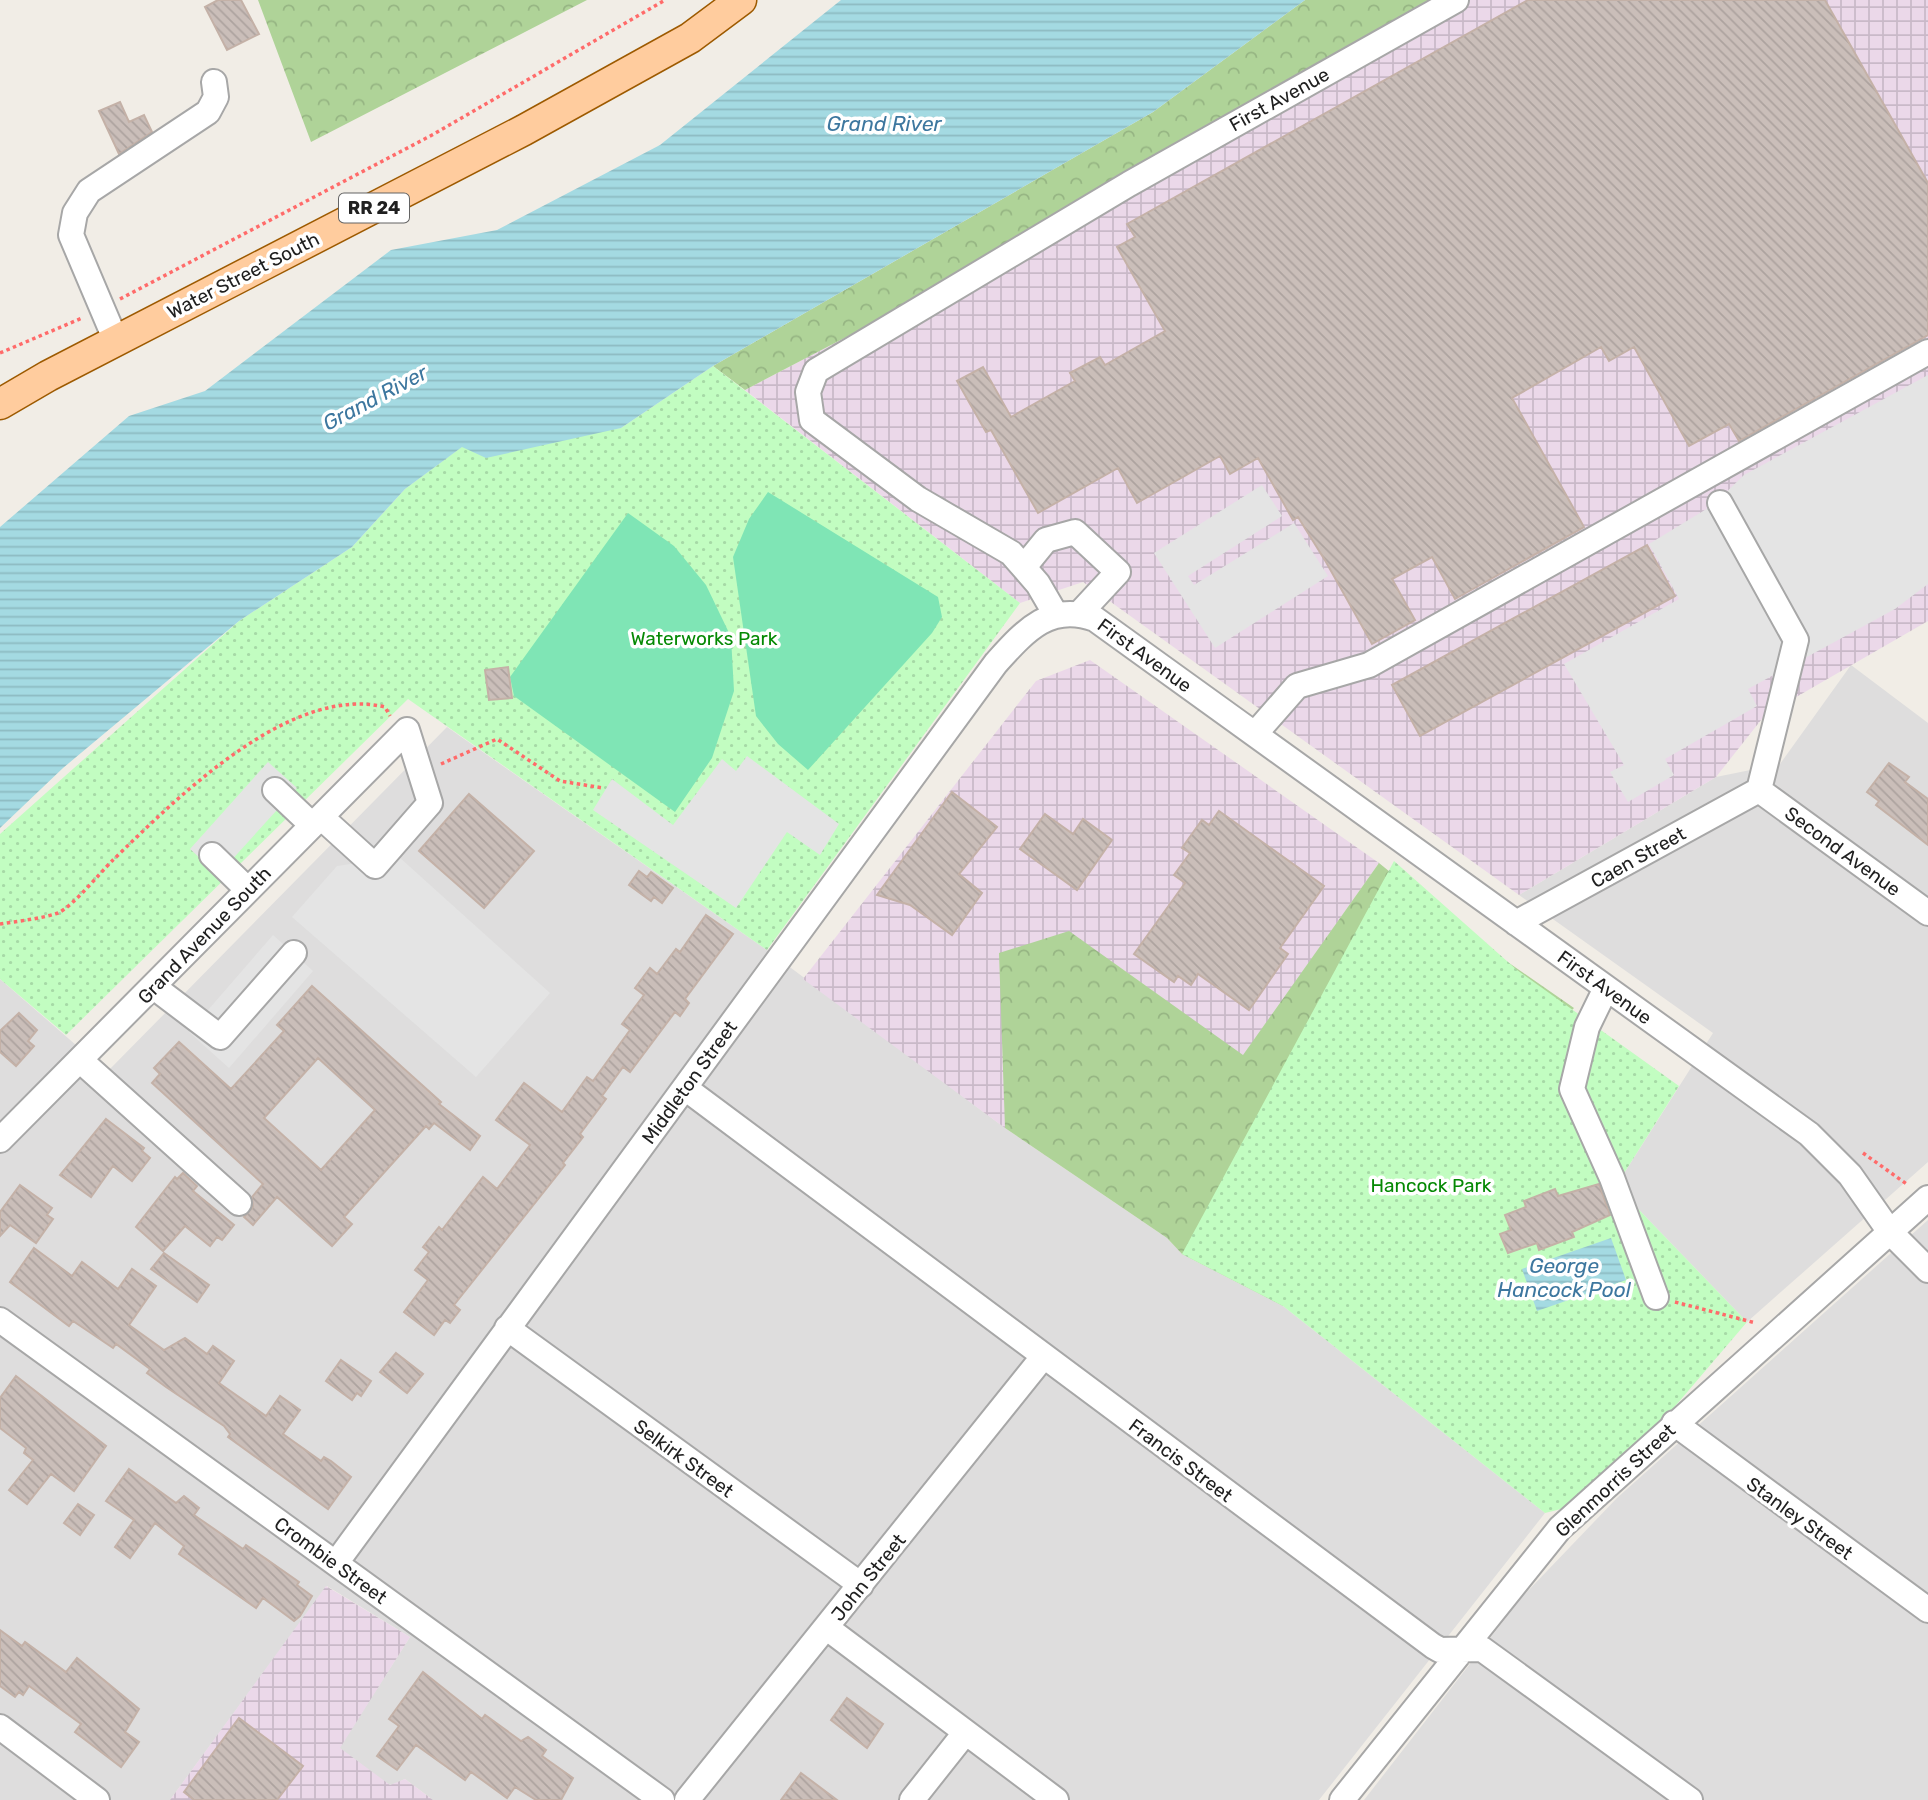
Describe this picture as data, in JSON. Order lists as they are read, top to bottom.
{
  "streets": {
    "main road": ["RR 24", "Water Street South"],
    "street": [
      "First Avenue",
      "Second Avenue",
      "Caen Street",
      "Grand Avenue South",
      "Middleton Street",
      "Selkirk Street",
      "Francis Street",
      "Glenmorris Street",
      "Stanley Street",
      "Crombie Street",
      "John Street"
    ]
  },
  "crossings": [
    ["First Avenue", "Caen Street"],
    ["First Avenue", "Middleton Street"],
    ["First Avenue", "Glenmorris Street"],
    ["Second Avenue", "Caen Street"],
    ["Middleton Street", "Selkirk Street"],
    ["Middleton Street", "Francis Street"],
    ["Middleton Street", "Crombie Street"],
    ["Selkirk Street", "John Street"],
    ["Francis Street", "Glenmorris Street"],
    ["Francis Street", "John Street"],
    ["Glenmorris Street", "Stanley Street"]
  ],
  "water": ["Grand River", "George Hancock Pool"],
  "parks": ["Waterworks Park", "Hancock Park"]
}
